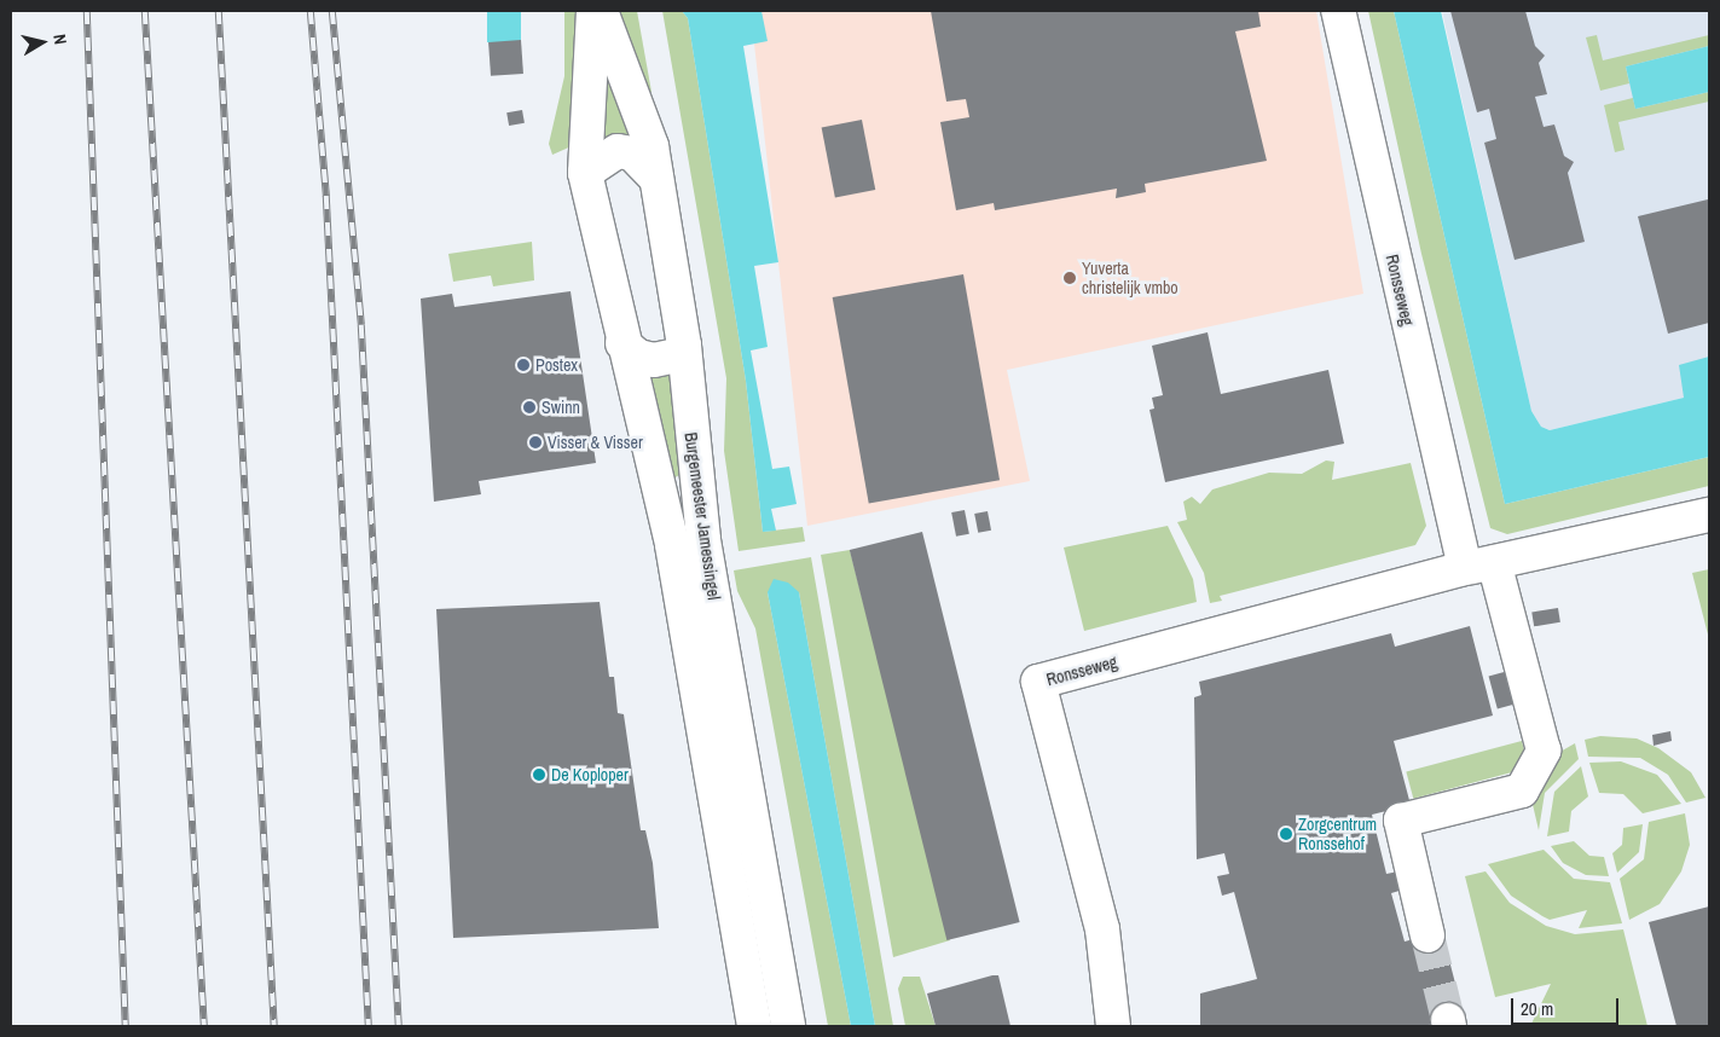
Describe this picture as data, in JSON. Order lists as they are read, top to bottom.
{
  "streets": {
    "main road": ["Ronsseweg", "Burgemeester Jamessingel"]
  },
  "places": [
    "Yuverta christelijk vmbo",
    "Postex",
    "Swinn",
    "Visser & Visser",
    "De Koploper",
    "Zorgcentrum Ronssehof"
  ],
  "scale_bar": "20 m",
  "north": "right"
}
